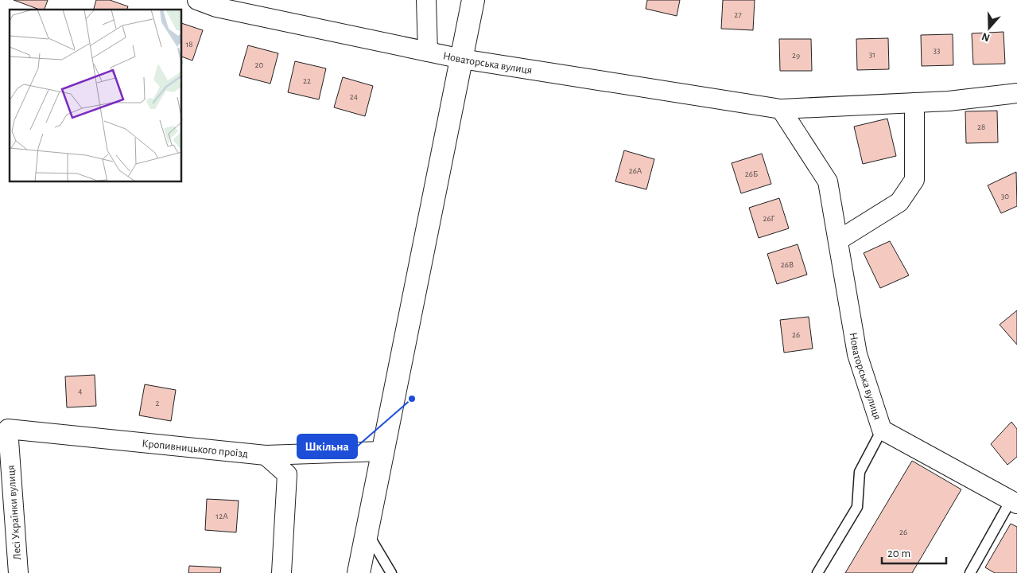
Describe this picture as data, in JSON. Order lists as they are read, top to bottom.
{
  "streets": {
    "street": ["Новаторська вулиця", "Кропивницького проїзд", "Лесі Українки вулиця"]
  },
  "crossings": [
    ["Кропивницького проїзд", "Лесі Українки вулиця"]
  ],
  "places": ["Шкільна"],
  "house_numbers": [
    "27",
    "18",
    "33",
    "31",
    "29",
    "20",
    "22",
    "24",
    "28",
    "26А",
    "26Б",
    "30",
    "26Г",
    "26В",
    "26",
    "4",
    "2",
    "12А",
    "26"
  ],
  "scale_bar": "20 m",
  "north": "bottom"
}
